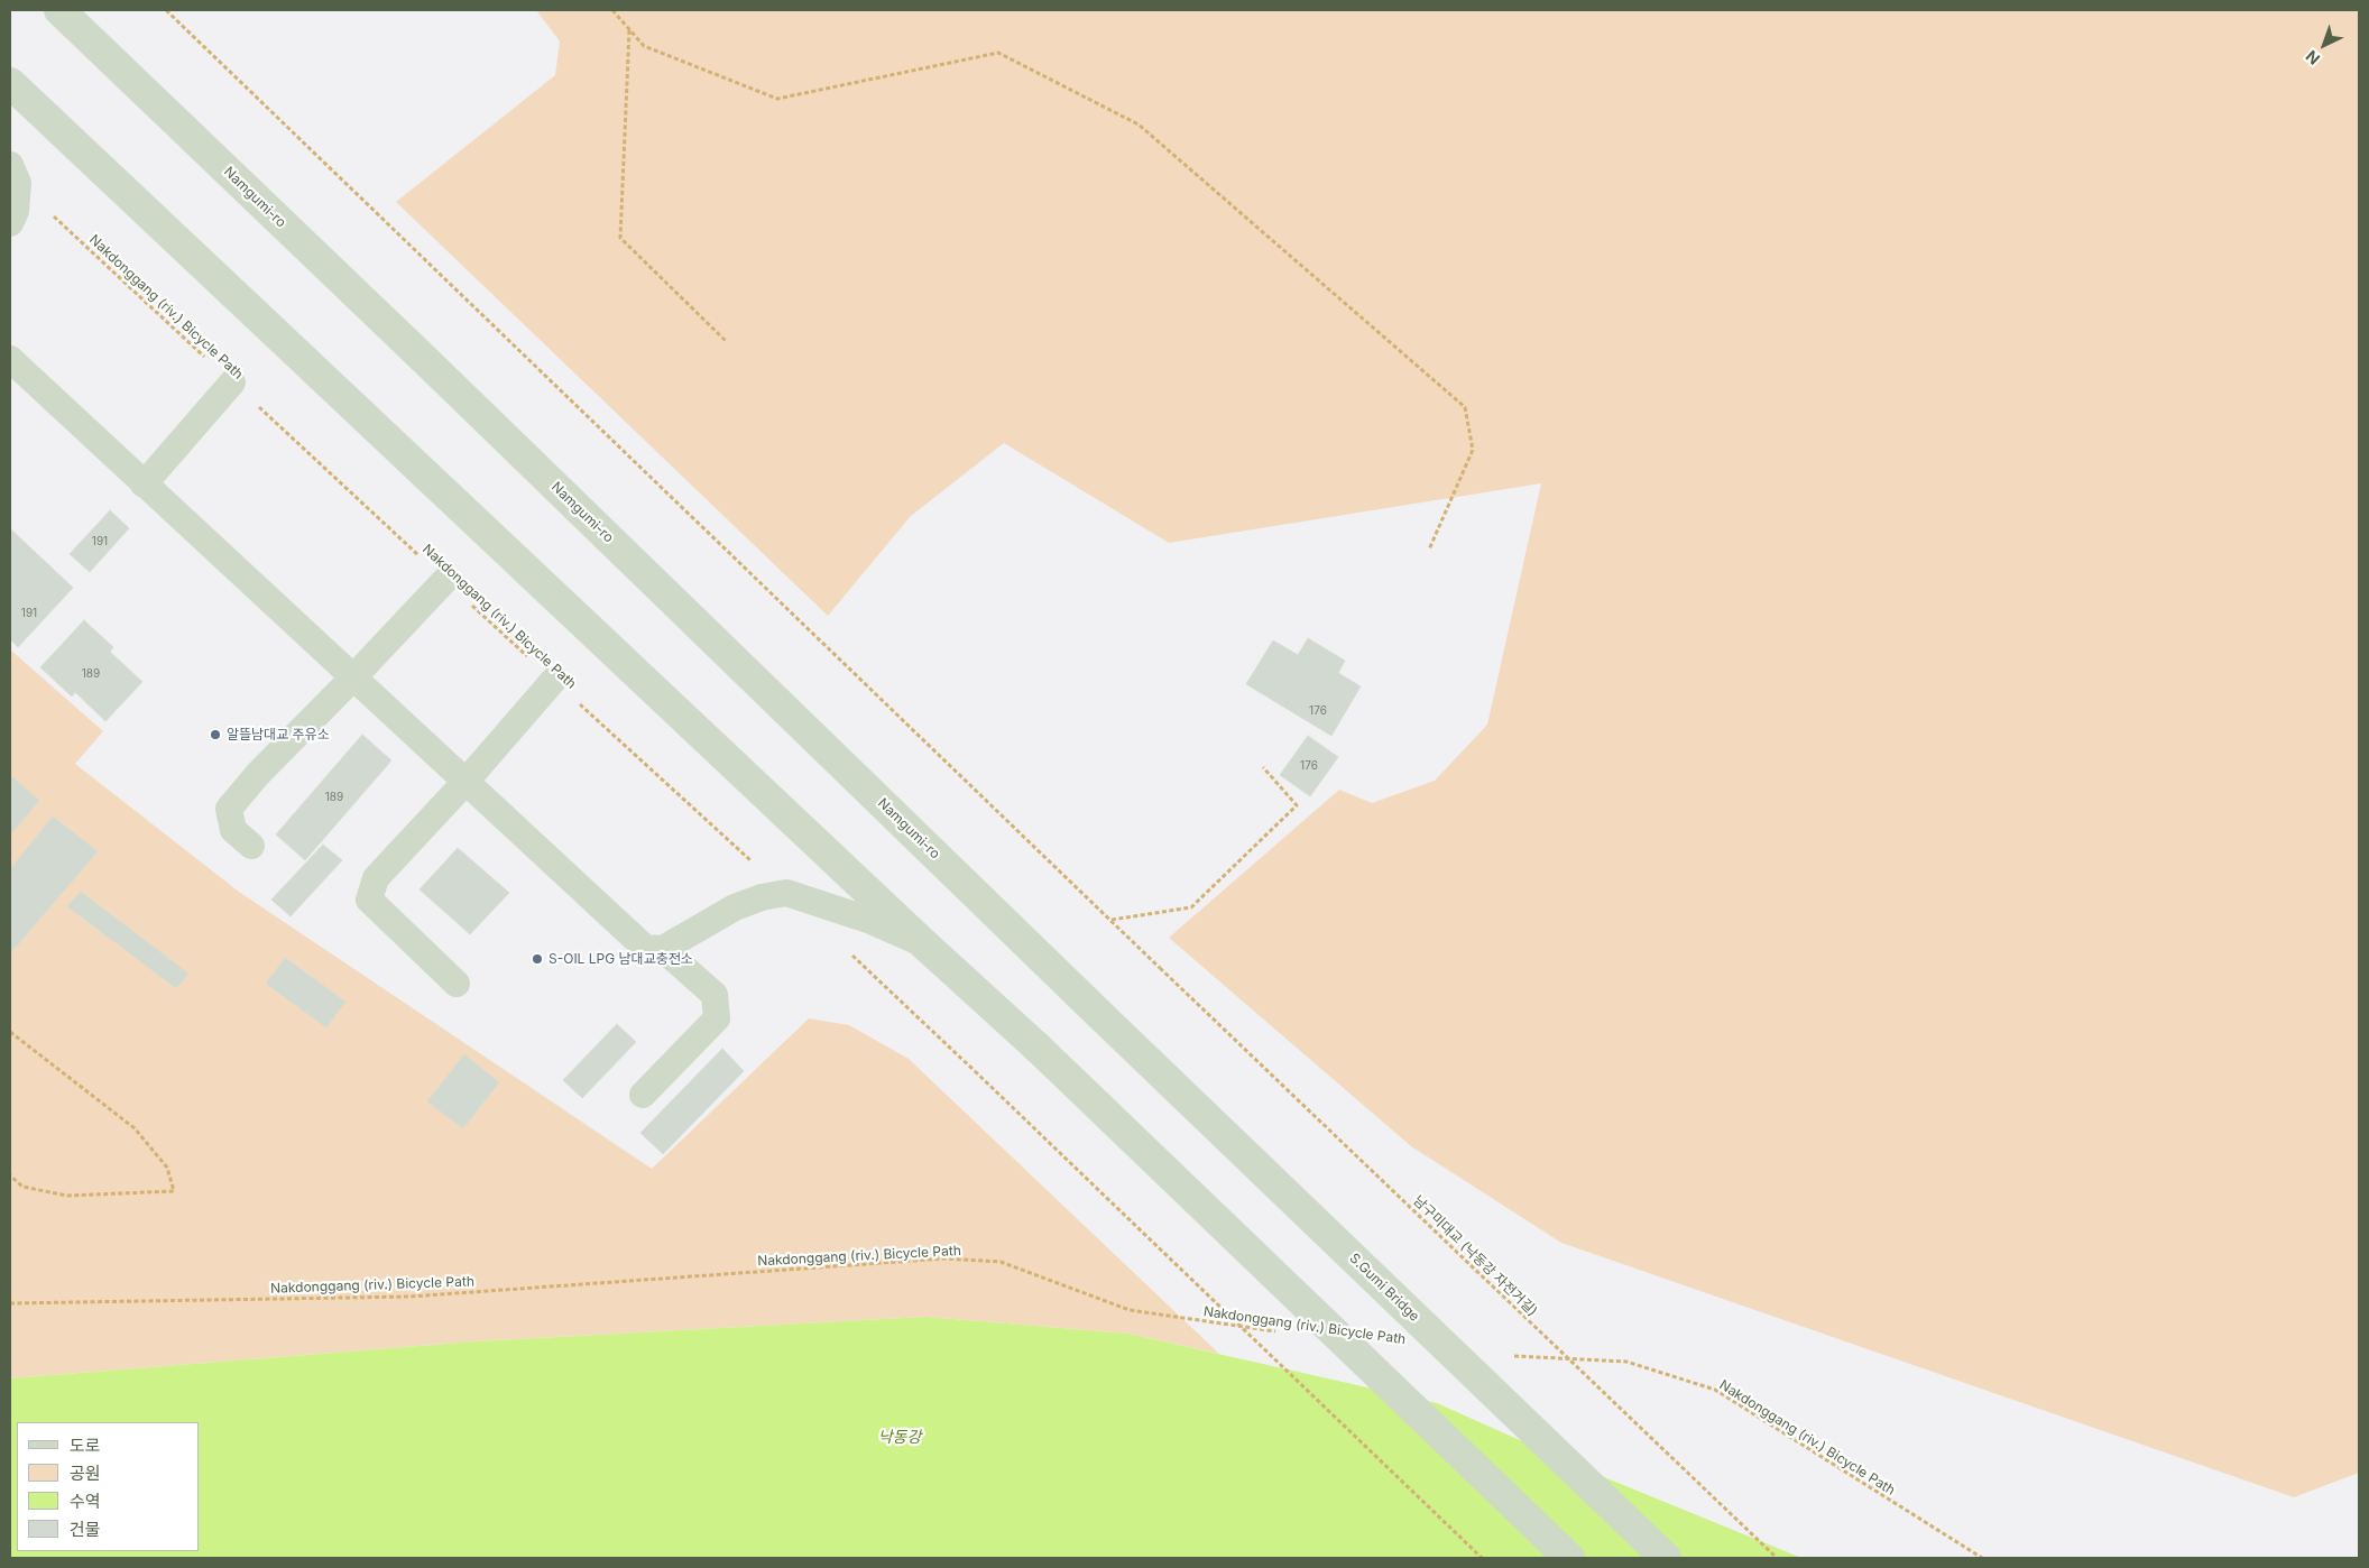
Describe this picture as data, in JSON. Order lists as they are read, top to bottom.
{
  "streets": {
    "street": ["Namgumi-ro", "S.Gumi Bridge"],
    "path": ["Nakdonggang (riv.) Bicycle Path", "남구미대교 (낙동강 자전거길)"]
  },
  "crossings": [
    ["Namgumi-ro", "S.Gumi Bridge"]
  ],
  "water": ["낙동강"],
  "places": ["알뜰남대교 주유소", "S-OIL LPG 남대교충전소"],
  "house_numbers": [
    "191",
    "191",
    "189",
    "176",
    "176",
    "189"
  ],
  "legend": [
    "도로",
    "공원",
    "수역",
    "건물"
  ],
  "north": "bottom left"
}
